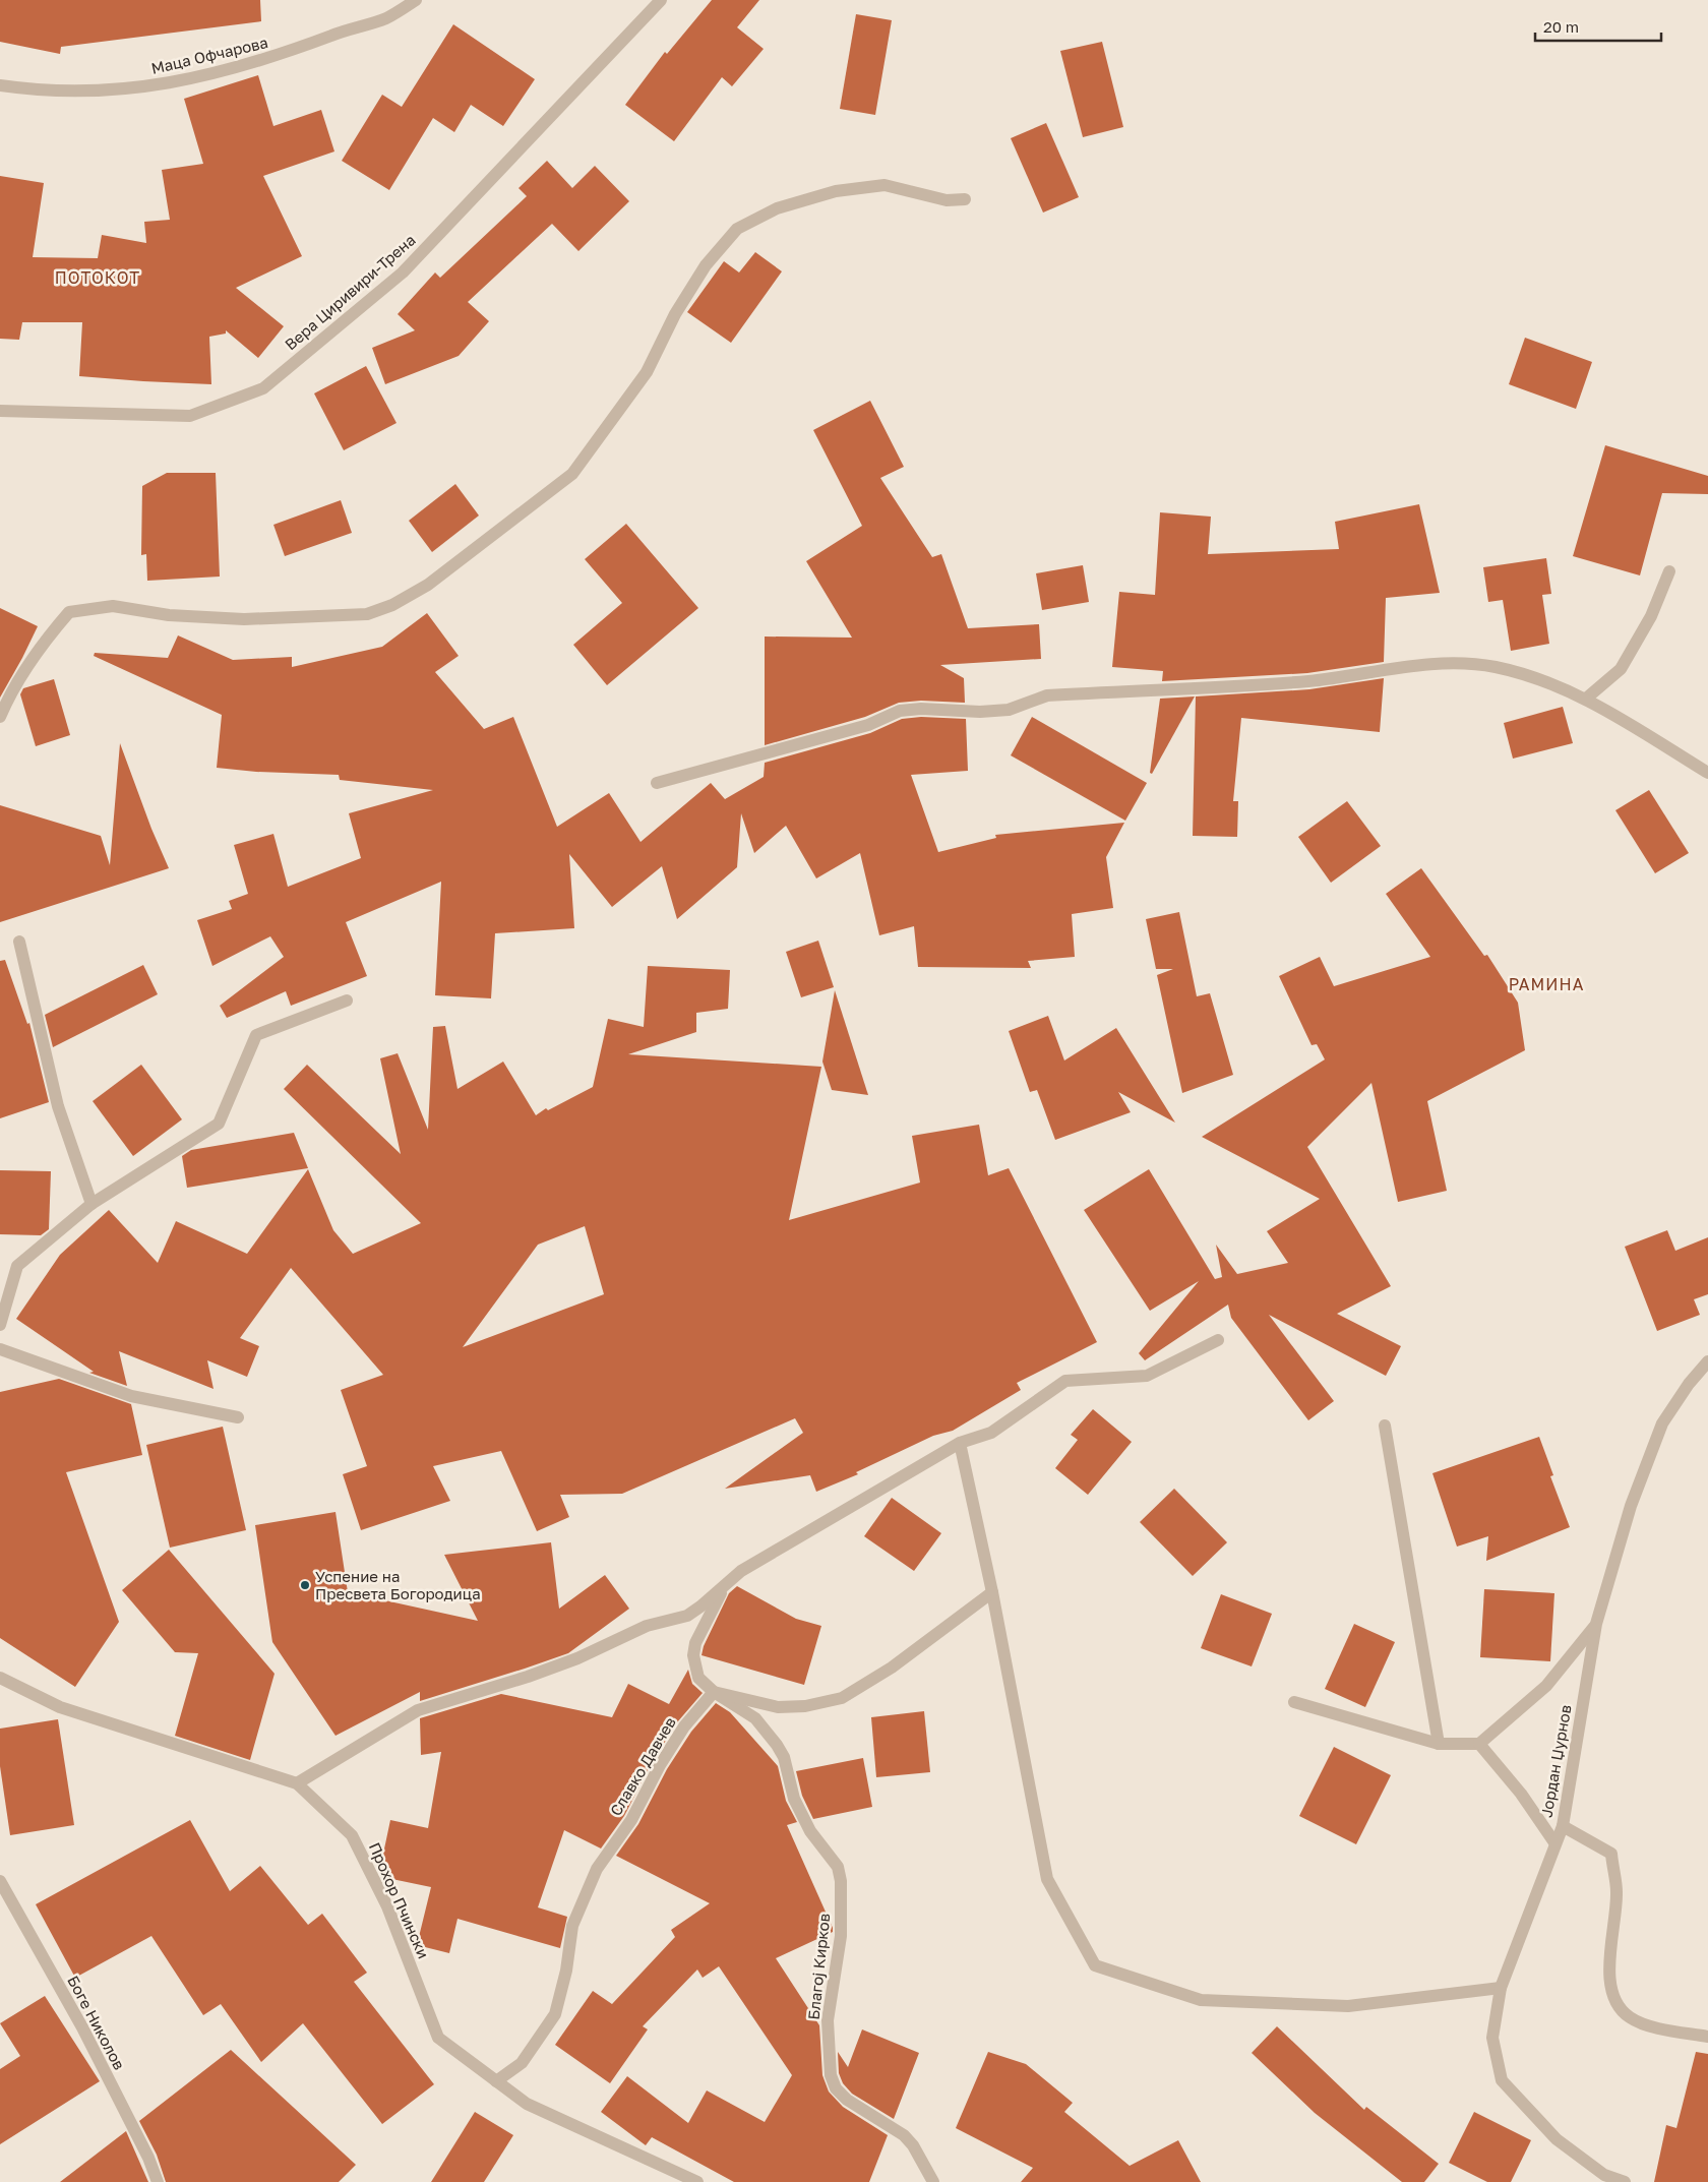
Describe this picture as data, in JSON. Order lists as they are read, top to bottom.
{
  "streets": {
    "street": [
      "Маца Офчарова",
      "Вера Циривири-Трена",
      "Јордан Џурнов",
      "Славко Давчев",
      "Прохор Пчински",
      "Благој Кирков",
      "Боге Николов"
    ]
  },
  "crossings": [
    ["Славко Давчев", "Прохор Пчински"],
    ["Славко Давчев", "Благој Кирков"]
  ],
  "districts": ["ПОТОКОТ", "РАМИНА"],
  "places": ["Успение на Пресвета Богородица"],
  "scale_bar": "20 m"
}
